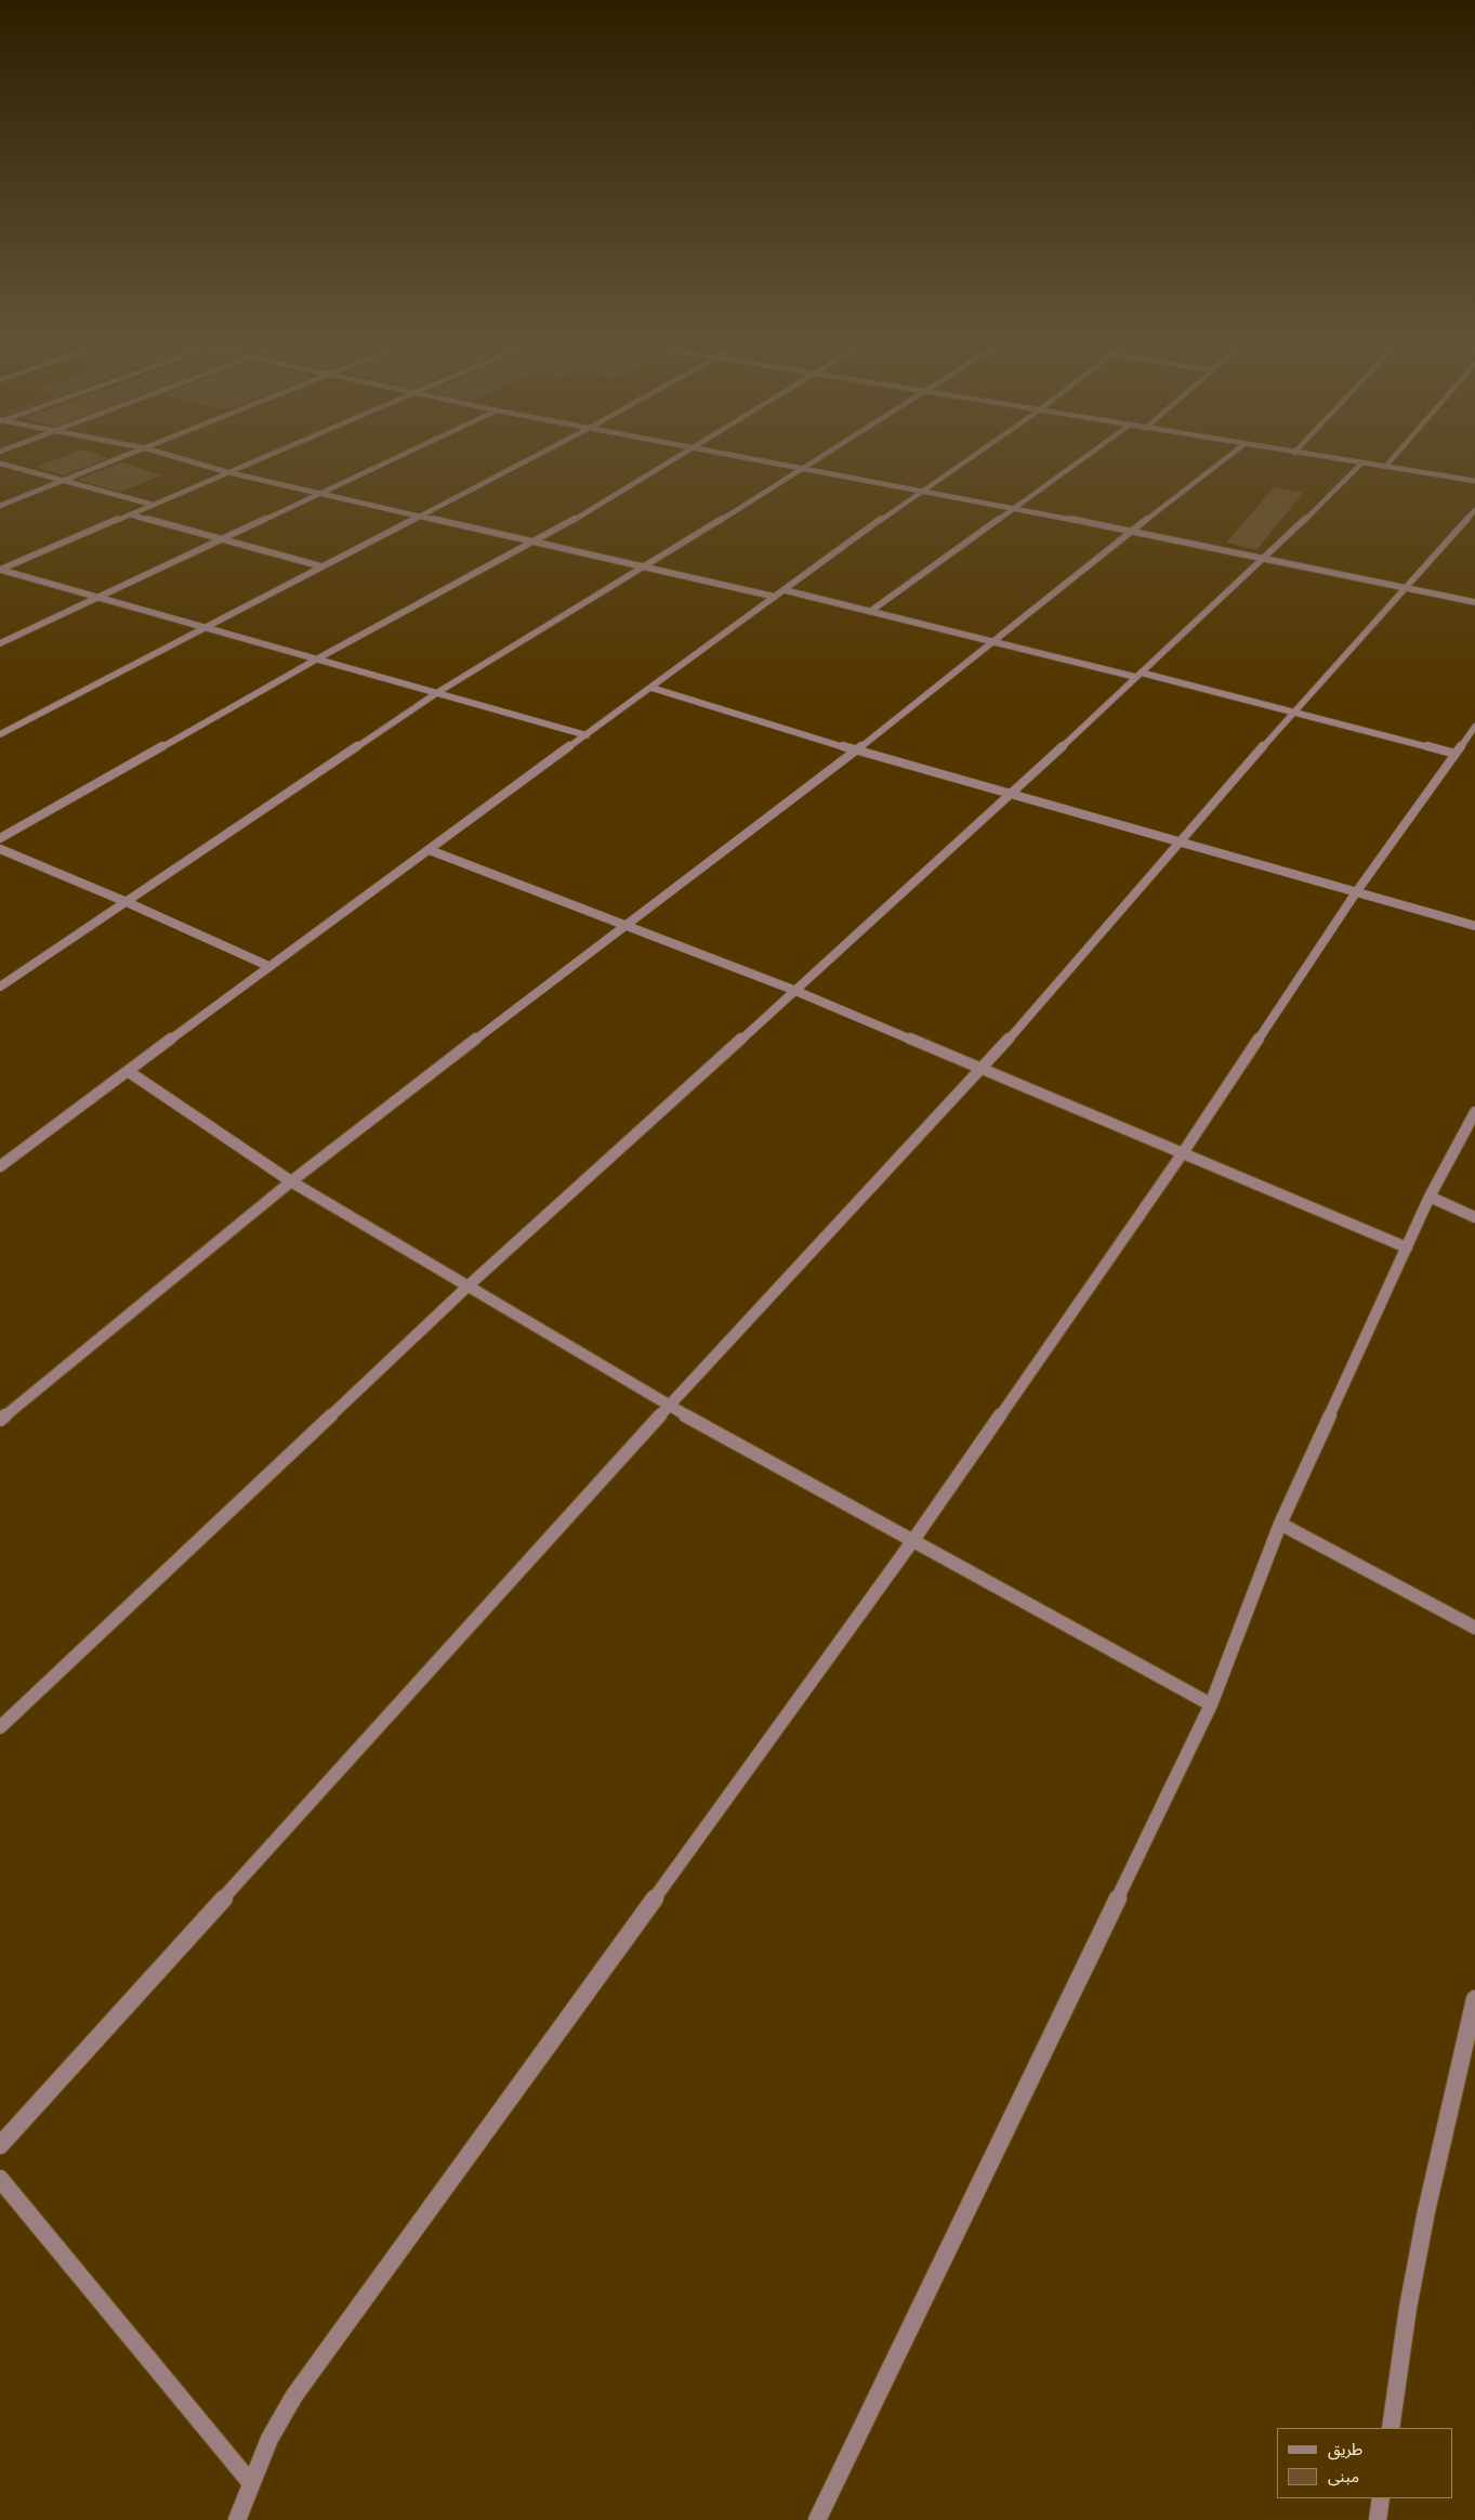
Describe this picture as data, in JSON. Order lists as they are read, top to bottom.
{
  "legend": ["طريق", "مبنى"]
}
